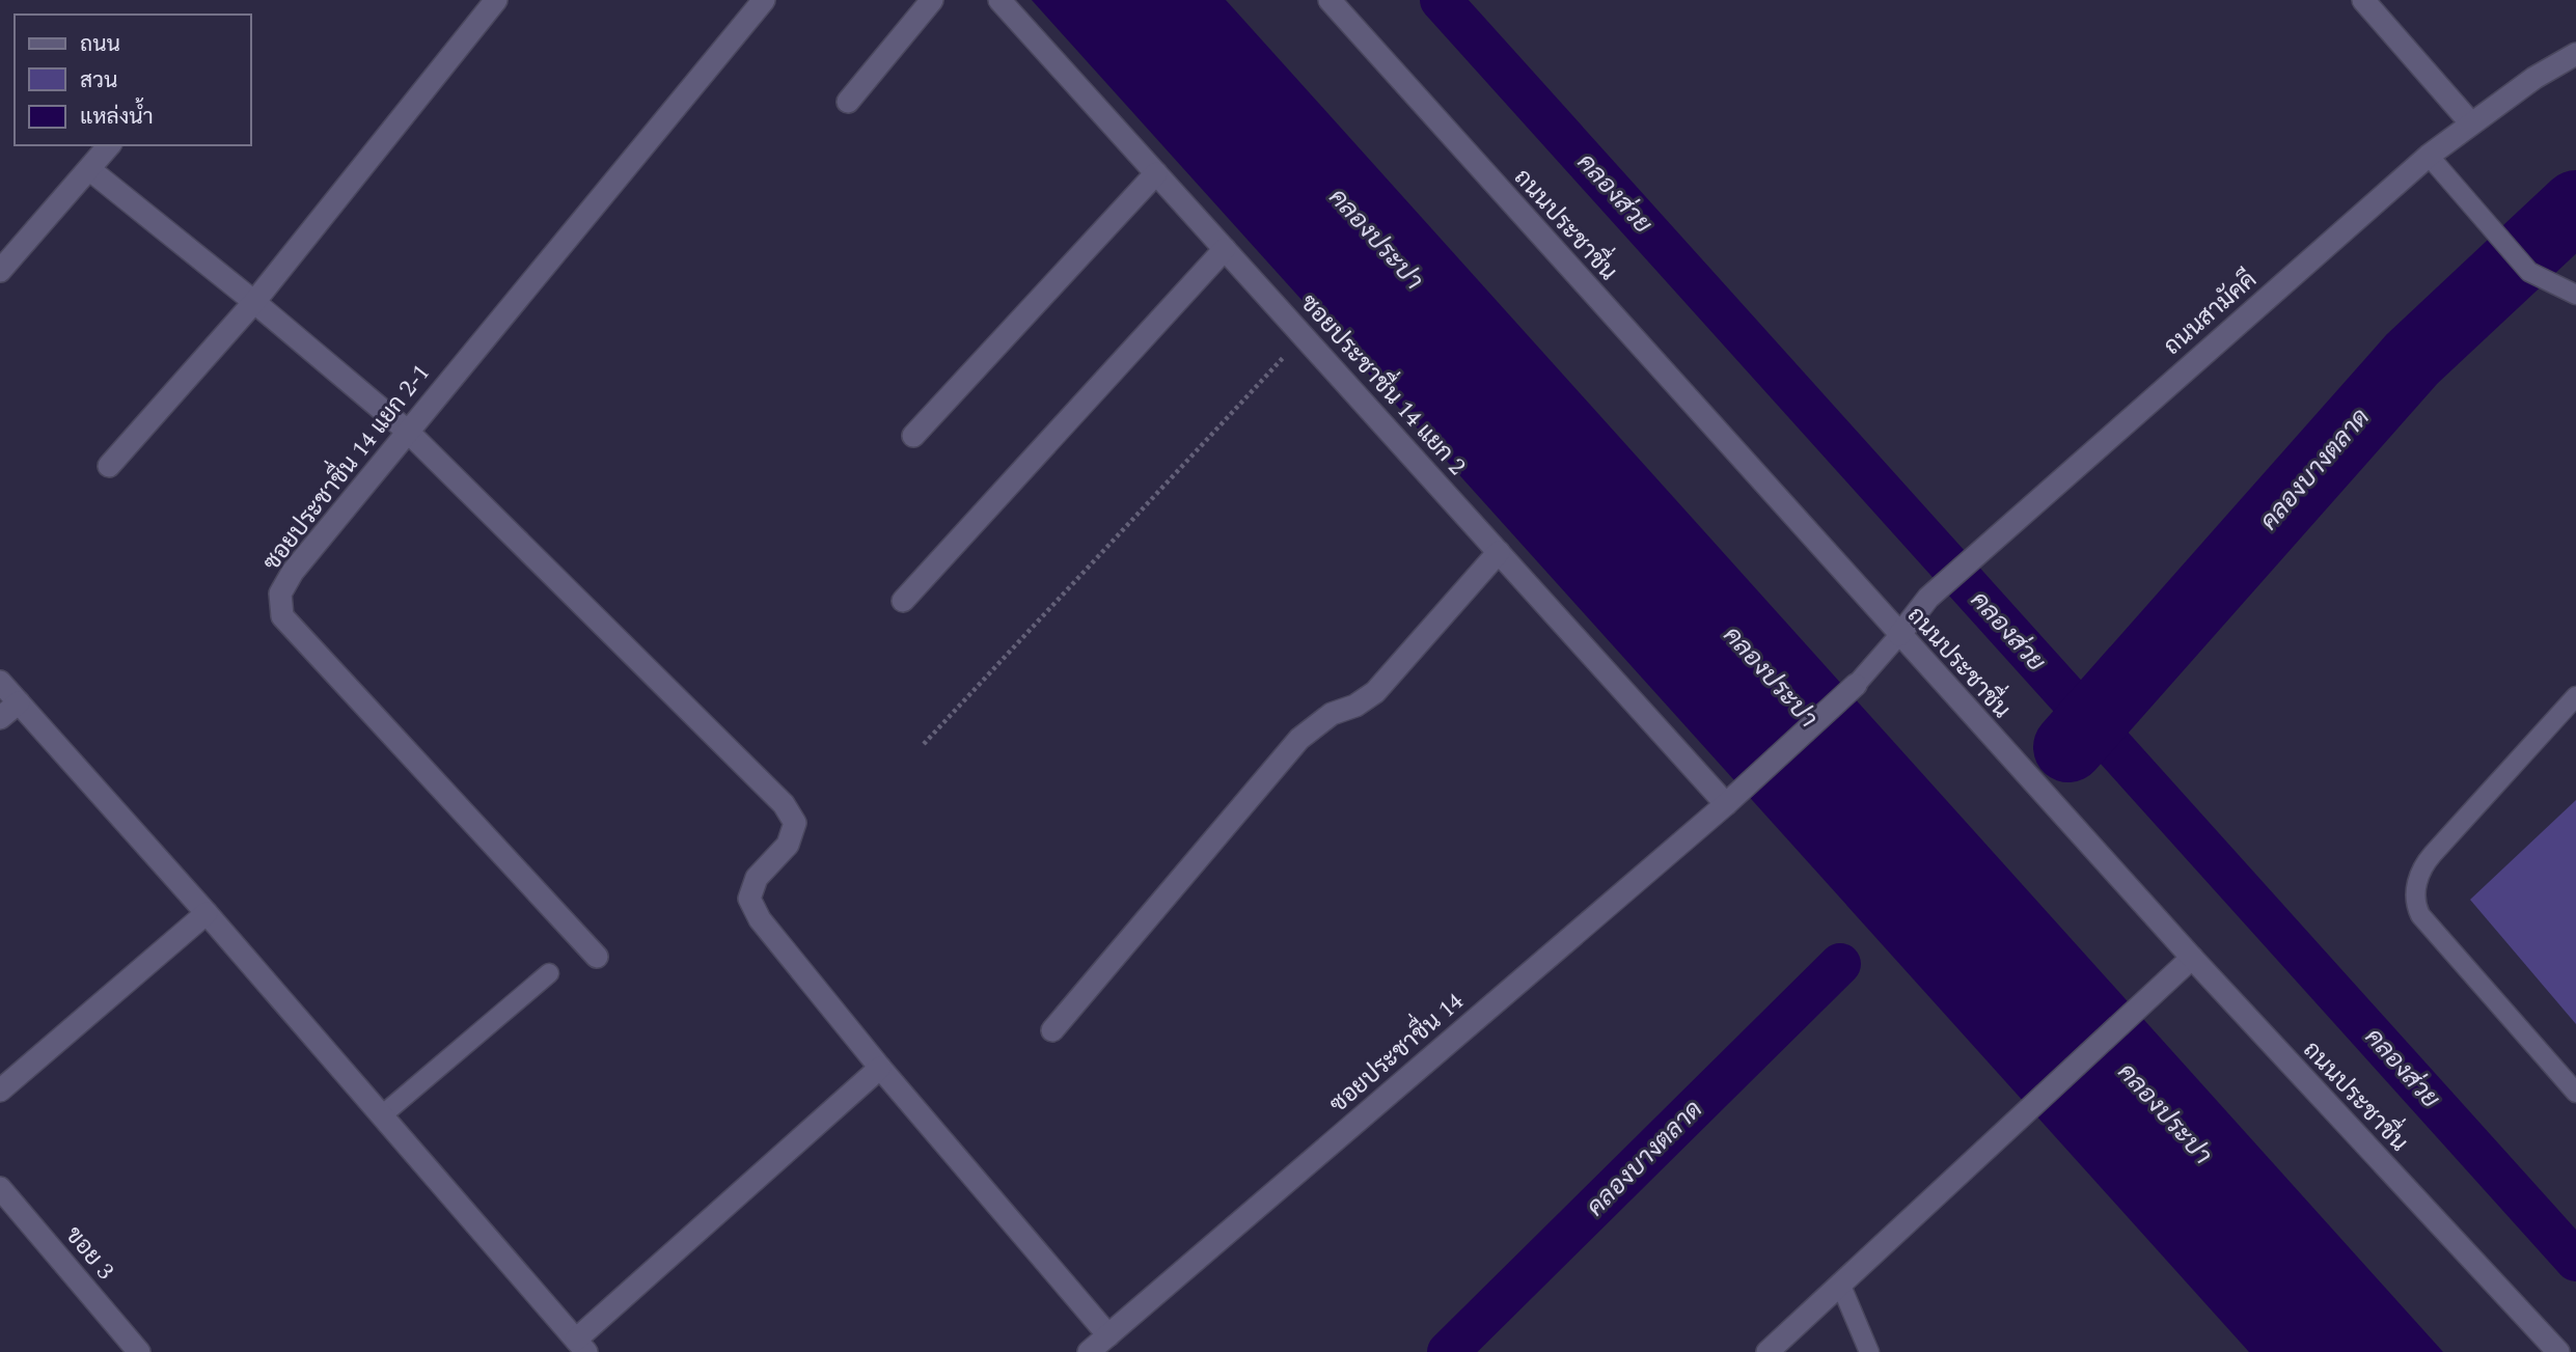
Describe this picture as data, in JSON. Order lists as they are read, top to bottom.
{
  "streets": {
    "street": [
      "ถนนประชาชื่น",
      "ถนนสามัคคี",
      "ซอยประชาชื่น 14 แยก 2",
      "ซอยประชาชื่น 14 แยก 2-1",
      "ซอยประชาชื่น 14",
      "ขอย 3"
    ]
  },
  "crossings": [
    ["ถนนประชาชื่น", "ถนนสามัคคี"],
    ["ซอยประชาชื่น 14 แยก 2", "ซอยประชาชื่น 14"]
  ],
  "water": ["คลองส่วย", "คลองประปา", "คลองบางตลาด"],
  "legend": ["ถนน", "สวน", "แหล่งน้ำ"]
}
